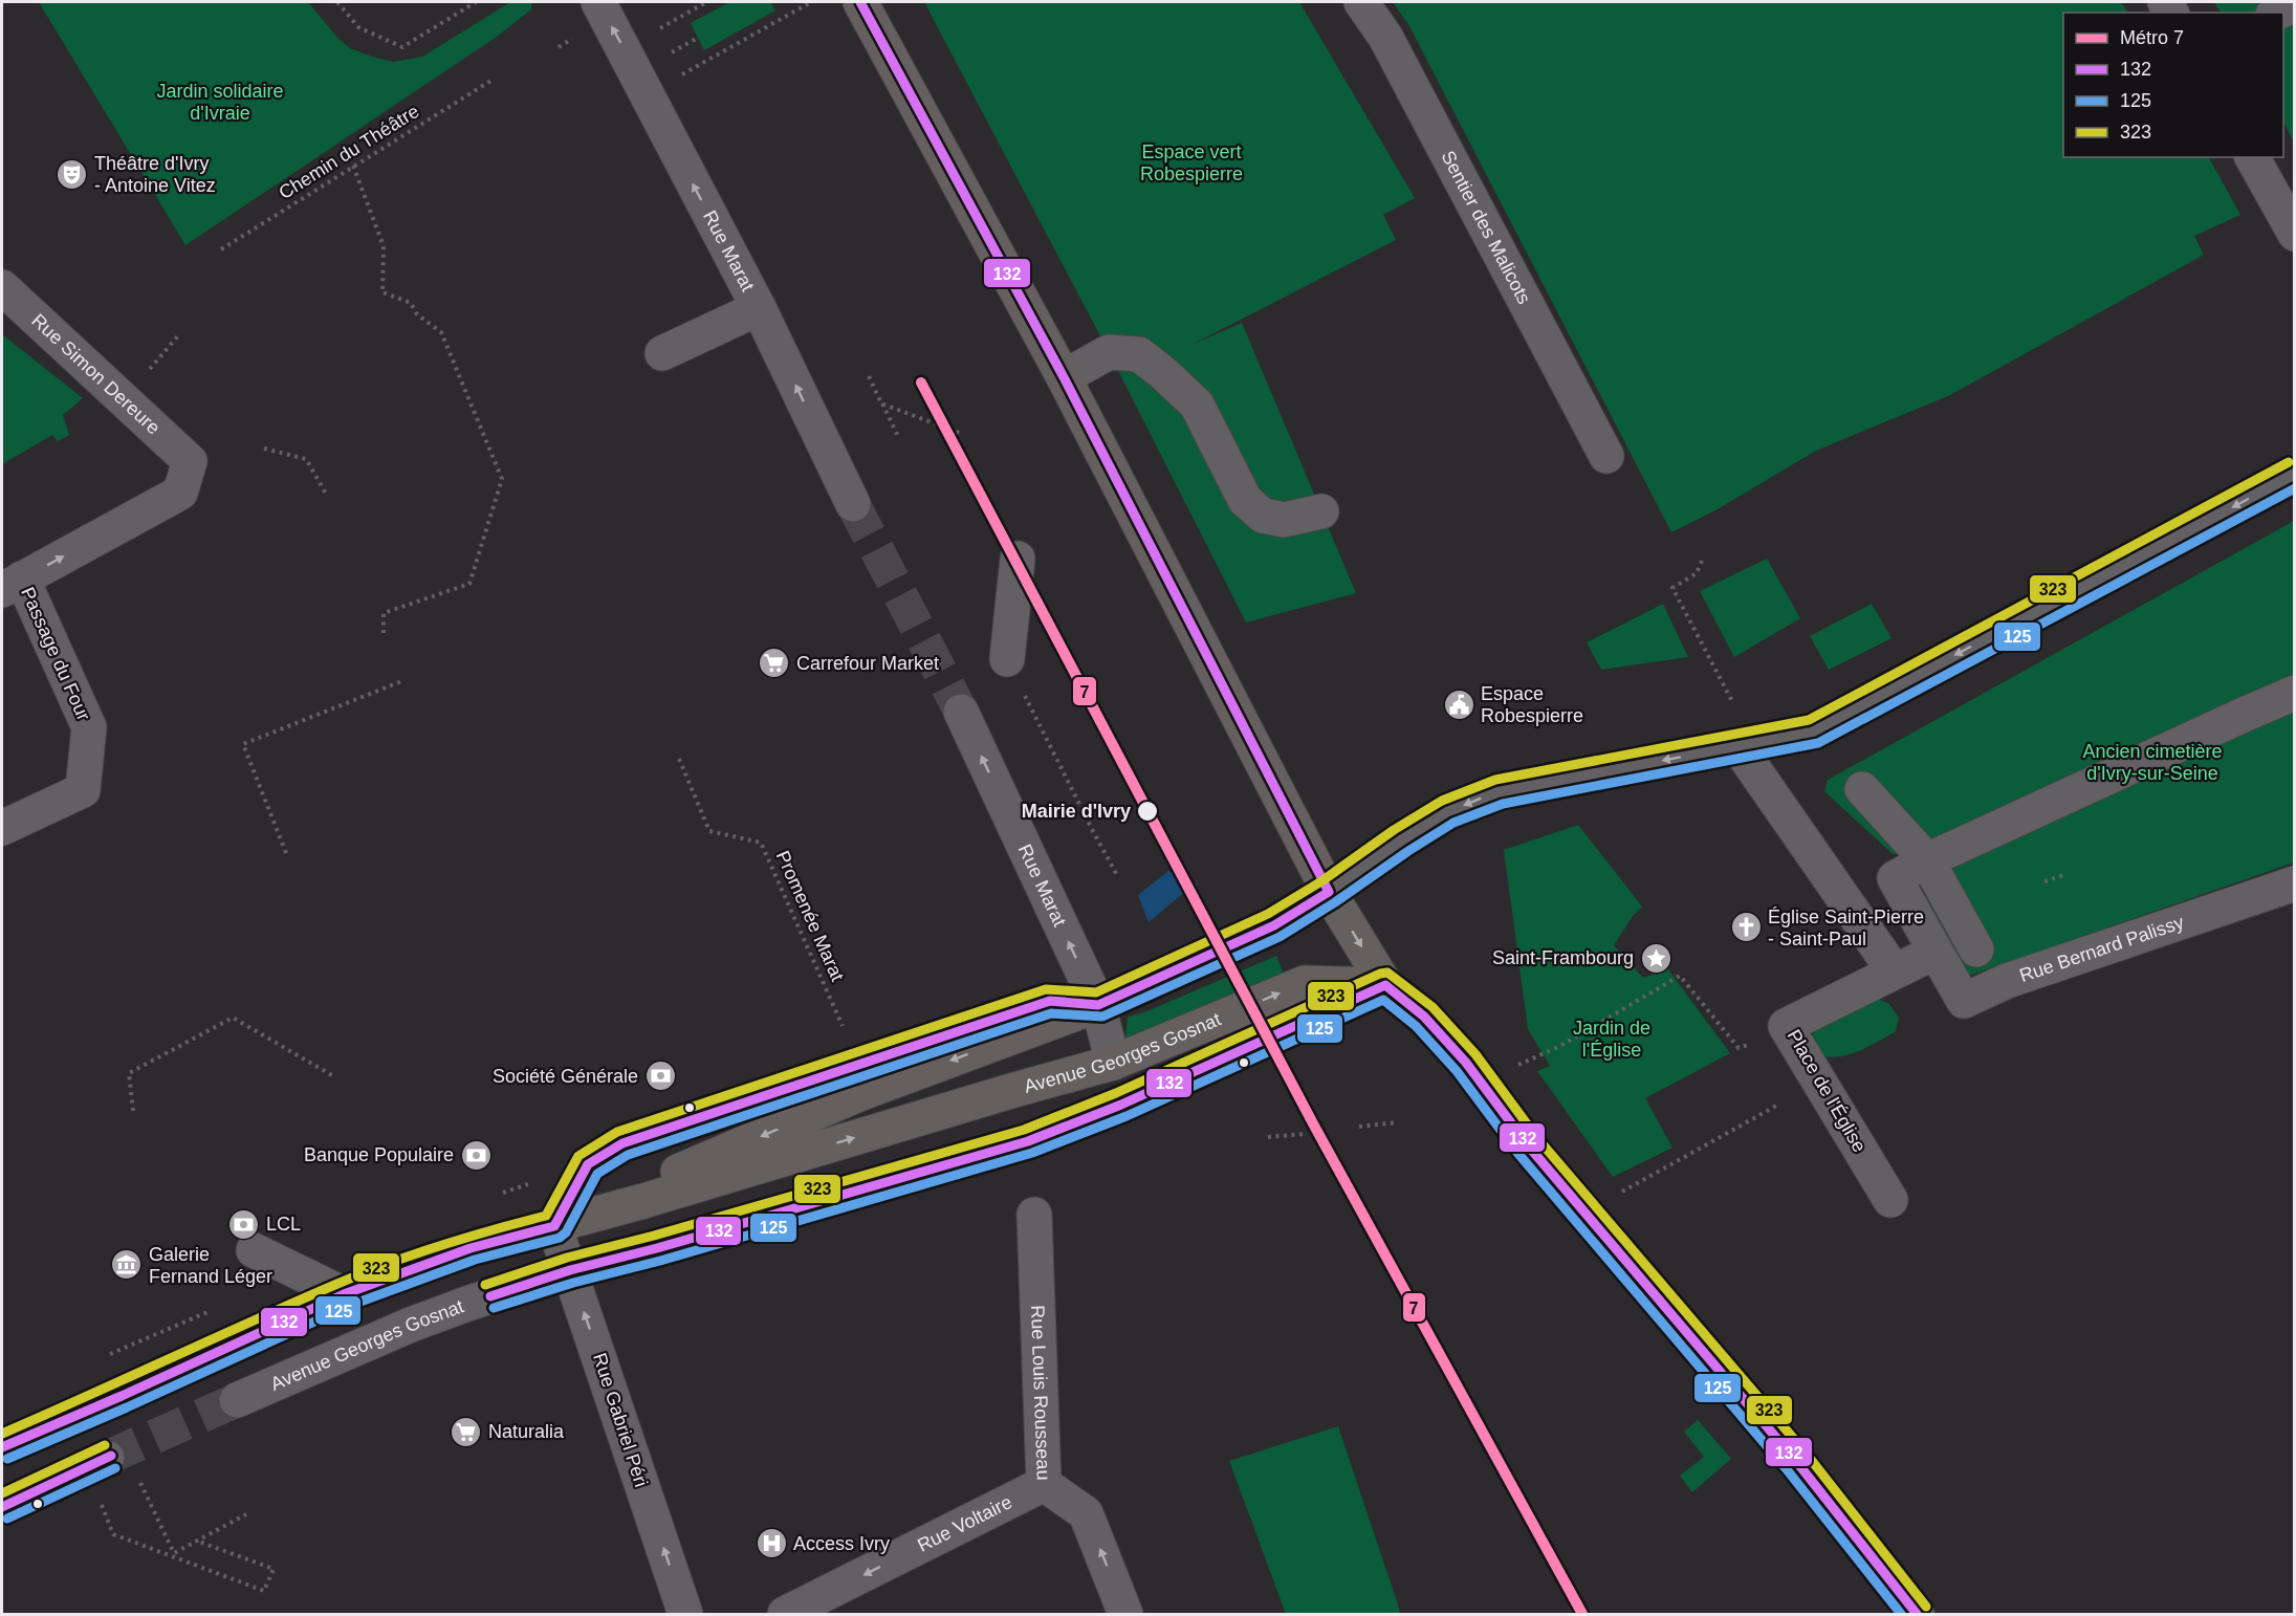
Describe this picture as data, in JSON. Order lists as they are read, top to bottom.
{
  "streets": {
    "main road": ["Avenue Georges Gosnat"],
    "street": [
      "Sentier des Malicots",
      "Rue Marat",
      "Rue Simon Dereure",
      "Passage du Four",
      "Rue Bernard Palissy",
      "Place de l'Église",
      "Rue Louis Rousseau",
      "Rue Gabriel Péri",
      "Rue Voltaire"
    ],
    "path": ["Chemin du Théâtre", "Promenée Marat"]
  },
  "crossings": [
    ["Rue Marat", "Avenue Georges Gosnat"],
    ["Rue Simon Dereure", "Passage du Four"],
    ["Avenue Georges Gosnat", "Rue Gabriel Péri"],
    ["Rue Louis Rousseau", "Rue Voltaire"]
  ],
  "one_way": [
    "Rue Marat",
    "Rue Louis Rousseau",
    "Rue Gabriel Péri",
    "Rue Voltaire"
  ],
  "parks": [
    "Jardin solidaire d'Ivraie",
    "Espace vert Robespierre",
    "Ancien cimetière d'Ivry-sur-Seine",
    "Jardin de l'Église"
  ],
  "places": {
    "theatre": ["Théâtre d'Ivry - Antoine Vitez"],
    "supermarket": ["Carrefour Market", "Naturalia"],
    "public building": ["Espace Robespierre"],
    "other": ["Mairie d'Ivry"],
    "church": ["Église Saint-Pierre - Saint-Paul"],
    "place": ["Saint-Frambourg"],
    "bank": ["Société Générale", "Banque Populaire", "LCL"],
    "museum": ["Galerie Fernand Léger"],
    "hospital": ["Access Ivry"]
  },
  "lines": [
    "transit line 132",
    "metro line 7",
    "transit line 323",
    "transit line 125"
  ],
  "legend": [
    "Métro 7",
    "132",
    "125",
    "323"
  ]
}
